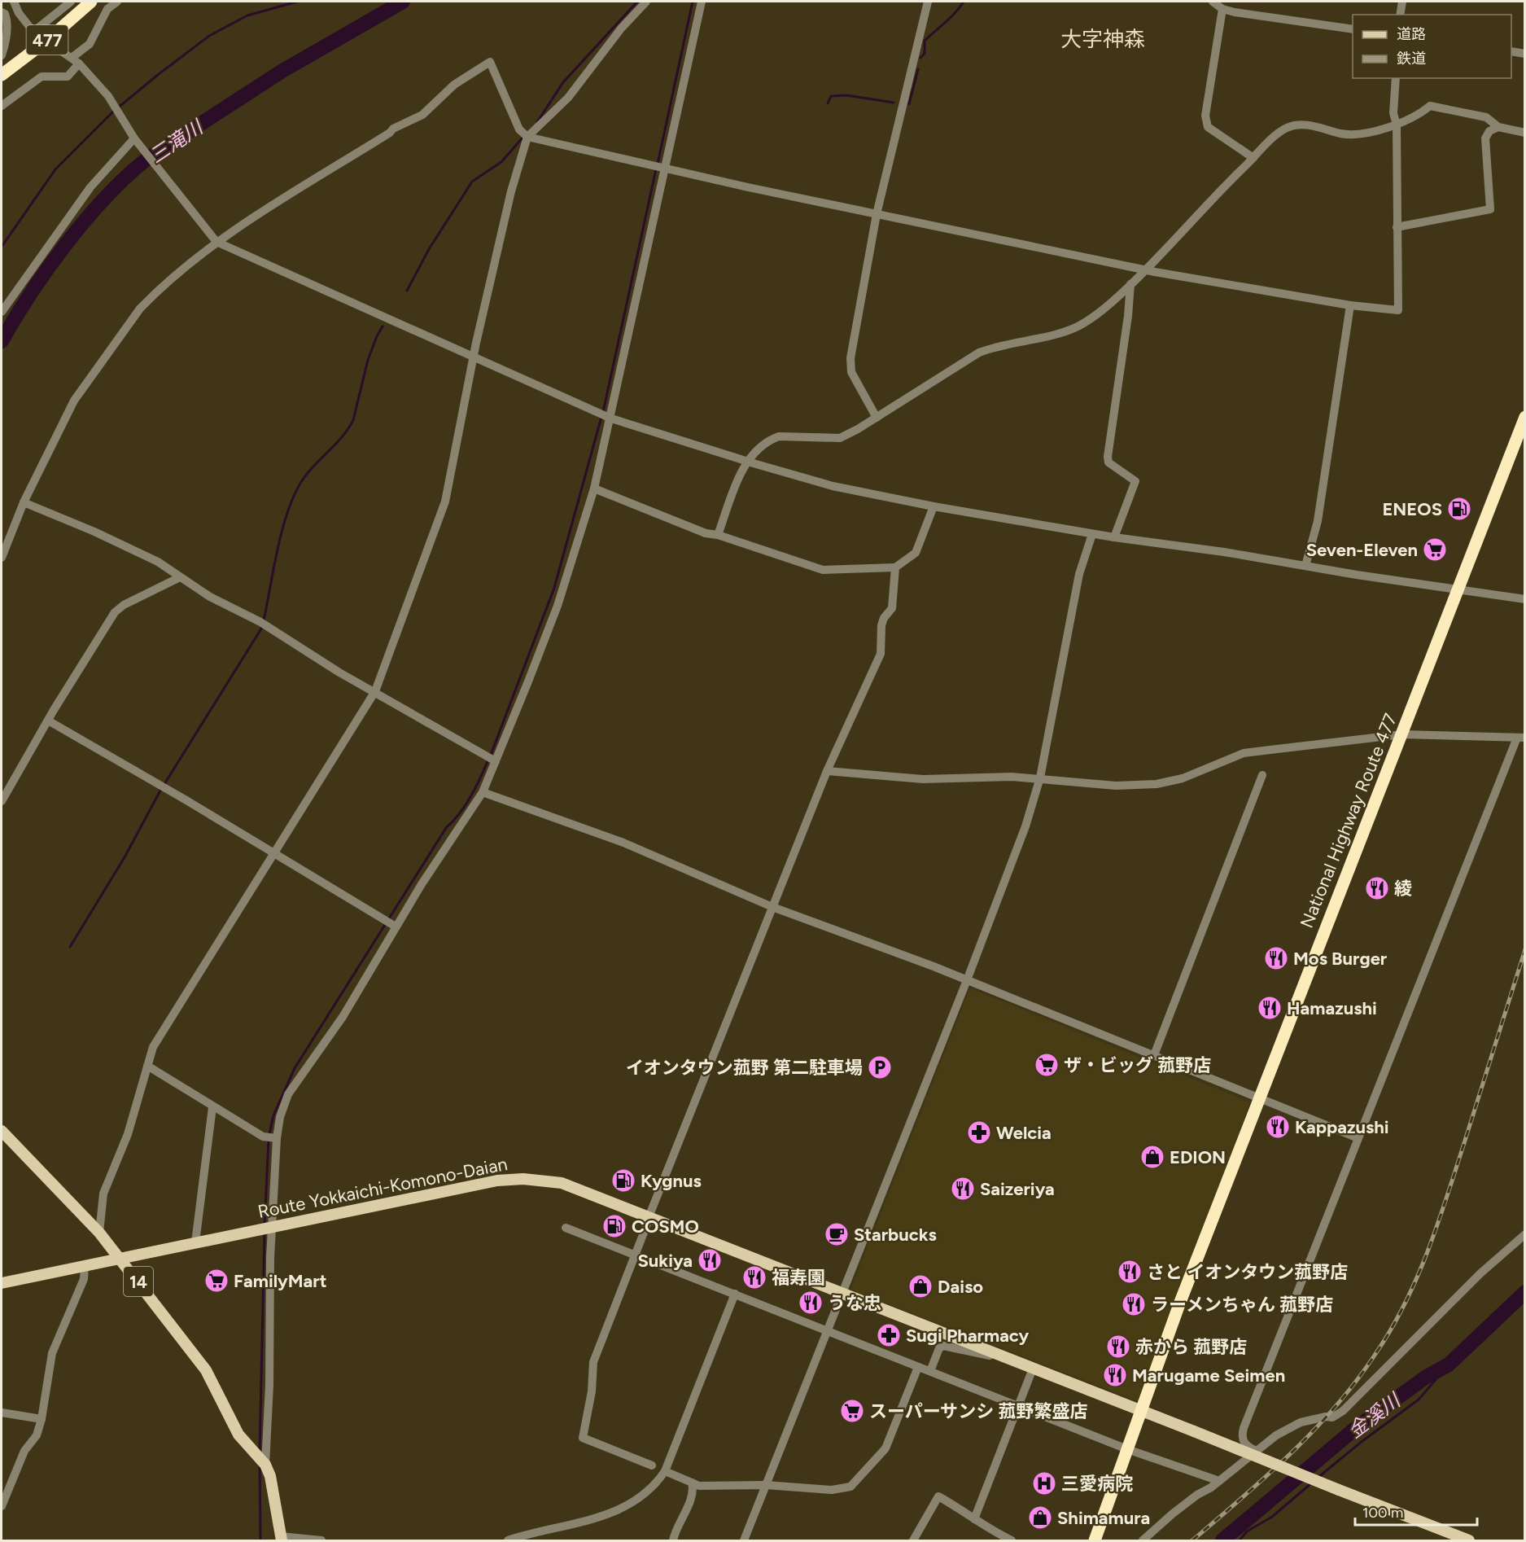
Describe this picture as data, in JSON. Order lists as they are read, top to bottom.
{
  "streets": {
    "highway": ["477", "National Highway Route 477"],
    "main road": ["Route Yokkaichi-Komono-Daian", "14"]
  },
  "crossings": [
    ["National Highway Route 477", "Route Yokkaichi-Komono-Daian"],
    ["Route Yokkaichi-Komono-Daian", "14"]
  ],
  "districts": ["大字神森"],
  "water": ["三滝川", "金溪川"],
  "places": {
    "fuel station": ["ENEOS", "Kygnus", "COSMO"],
    "supermarket": [
      "Seven-Eleven",
      "ザ・ビッグ 菰野店",
      "FamilyMart",
      "スーパーサンシ 菰野繁盛店"
    ],
    "restaurant": [
      "綾",
      "Mos Burger",
      "Hamazushi",
      "Kappazushi",
      "Saizeriya",
      "Sukiya",
      "さと イオンタウン菰野店",
      "福寿園",
      "うな忠",
      "ラーメンちゃん 菰野店",
      "赤から 菰野店",
      "Marugame Seimen"
    ],
    "parking": ["イオンタウン菰野 第二駐車場"],
    "pharmacy": ["Welcia", "Sugi Pharmacy"],
    "shop": ["EDION", "Daiso", "Shimamura"],
    "cafe": ["Starbucks"],
    "hospital": ["三愛病院"]
  },
  "legend": ["道路", "鉄道"],
  "scale_bar": "100 m"
}
